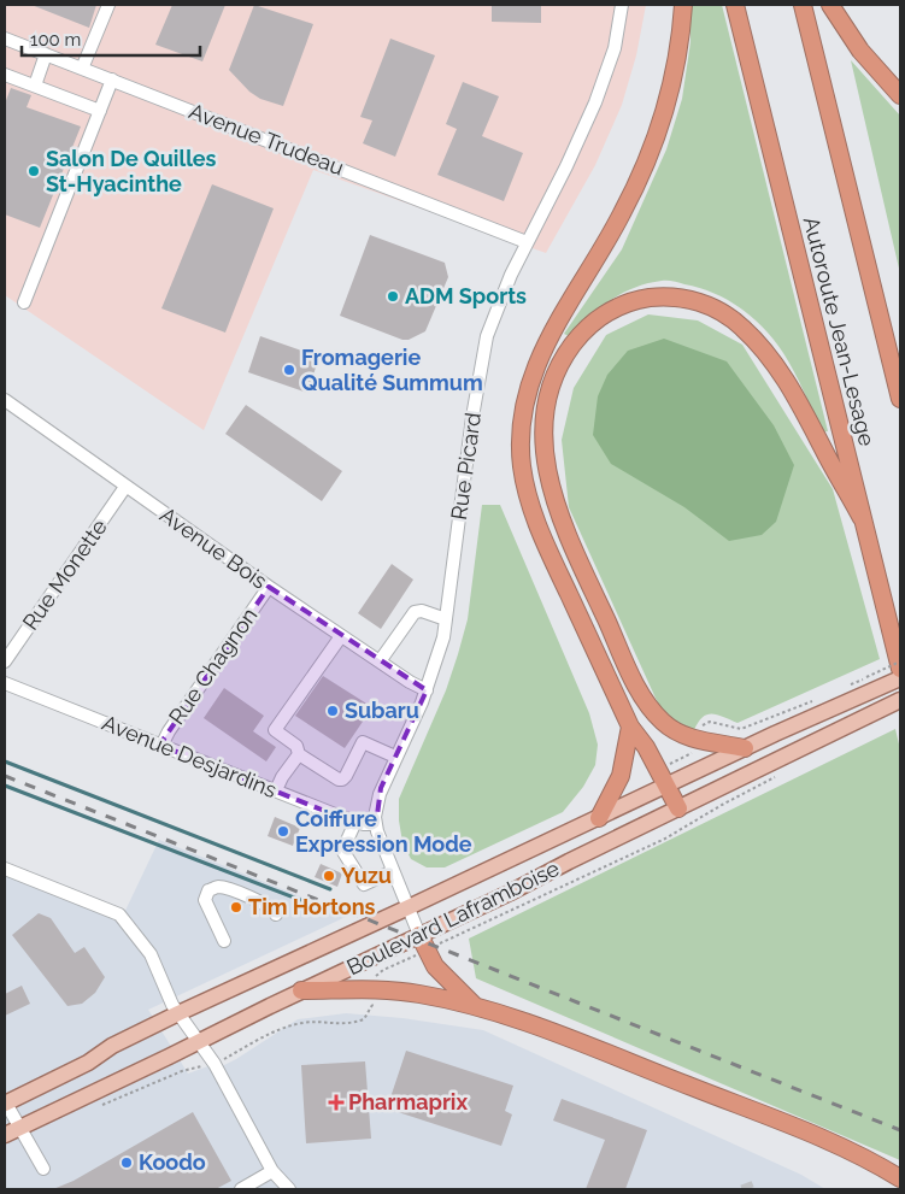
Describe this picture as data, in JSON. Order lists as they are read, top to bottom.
{
  "streets": {
    "highway": ["Autoroute Jean-Lesage"],
    "main road": ["Boulevard Laframboise"],
    "street": [
      "Avenue Trudeau",
      "Rue Picard",
      "Avenue Bois",
      "Rue Monette",
      "Rue Chagnon",
      "Avenue Desjardins"
    ]
  },
  "crossings": [
    ["Avenue Trudeau", "Rue Picard"],
    ["Rue Picard", "Avenue Bois"],
    ["Rue Picard", "Avenue Desjardins"],
    ["Rue Picard", "Boulevard Laframboise"],
    ["Avenue Bois", "Rue Monette"],
    ["Avenue Bois", "Rue Chagnon"],
    ["Rue Chagnon", "Avenue Desjardins"]
  ],
  "places": {
    "other": [
      "Salon De Quilles St-Hyacinthe",
      "ADM Sports",
      "Fromagerie Qualité Summum",
      "Subaru",
      "Coiffure Expression Mode",
      "Yuzu",
      "Tim Hortons",
      "Koodo"
    ],
    "health": ["Pharmaprix"]
  },
  "scale_bar": "100 m"
}
